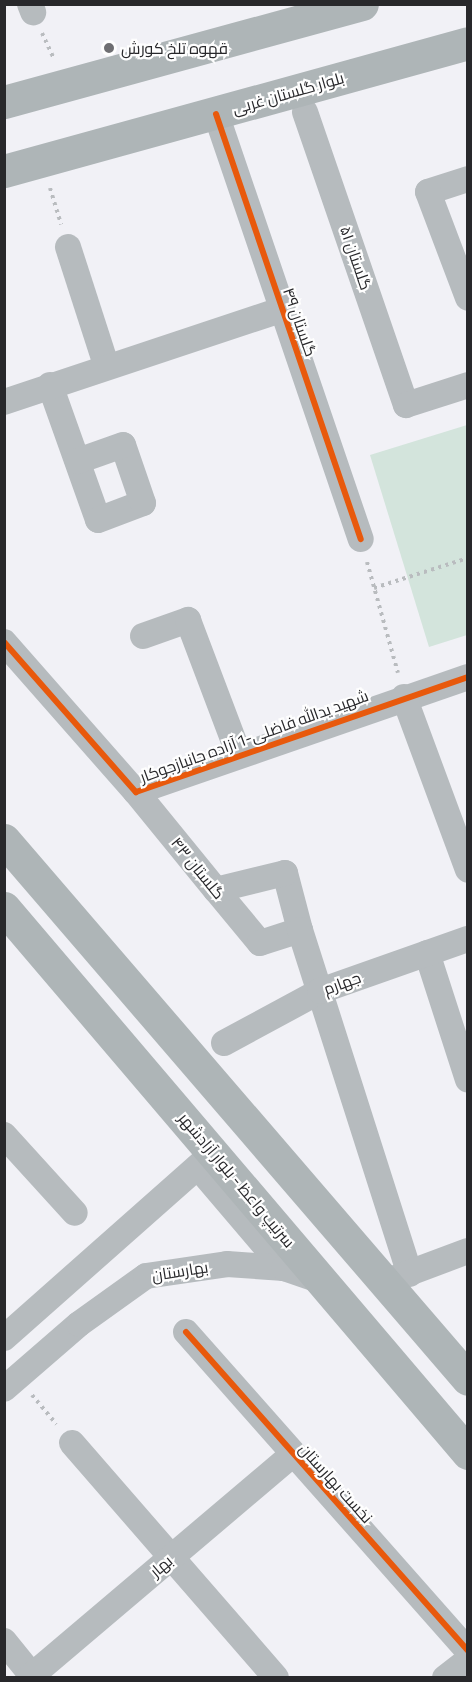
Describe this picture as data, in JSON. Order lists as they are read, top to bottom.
{
  "streets": {
    "main road": ["بلوار گلستان غربی", "سرتیپ واعظ - بلوار آزادشهر"],
    "street": [
      "گلستان ۵۱",
      "گلستان ۴۹",
      "شهید یدالله فاضلی-1 آزاده جانبازجوکار",
      "گلستان ۴۳",
      "جهارم",
      "بهارستان",
      "نخست بهارستان",
      "بهار"
    ]
  },
  "crossings": [
    ["بلوار گلستان غربی", "گلستان ۴۹"],
    ["شهید یدالله فاضلی-1 آزاده جانبازجوکار", "گلستان ۴۳"],
    ["سرتیپ واعظ - بلوار آزادشهر", "بهارستان"],
    ["نخست بهارستان", "بهار"]
  ],
  "places": ["قهوه تلخ کورش"]
}
